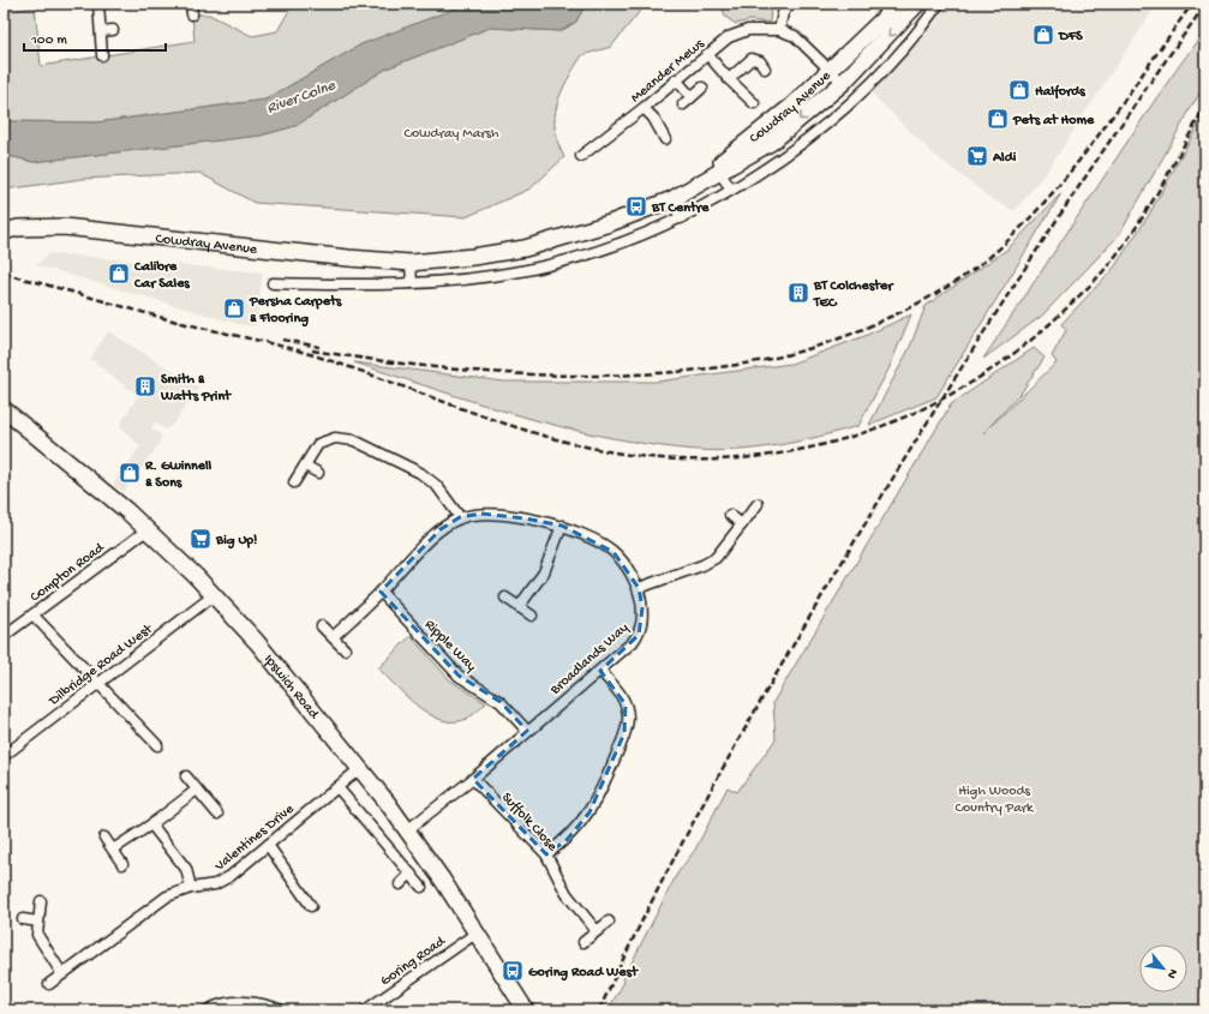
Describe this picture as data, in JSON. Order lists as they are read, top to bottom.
{
  "streets": {
    "main road": ["Cowdray Avenue", "Ipswich Road"],
    "street": [
      "Meander Mews",
      "Compton Road",
      "Ripple Way",
      "Broadlands Way",
      "Dilbridge Road West",
      "Suffolk Close",
      "Valentines Drive",
      "Goring Road"
    ]
  },
  "crossings": [
    ["Compton Road", "Ipswich Road"],
    ["Ripple Way", "Broadlands Way"],
    ["Broadlands Way", "Ipswich Road"],
    ["Broadlands Way", "Suffolk Close"],
    ["Dilbridge Road West", "Ipswich Road"],
    ["Ipswich Road", "Valentines Drive"],
    ["Ipswich Road", "Goring Road"]
  ],
  "water": ["River Colne"],
  "parks": ["Cowdray Marsh", "High Woods Country Park"],
  "places": {
    "shop": [
      "DFS",
      "Halfords",
      "Pets at Home",
      "Calibre Car Sales",
      "Persha Carpets & Flooring",
      "R. Gwinnell & Sons"
    ],
    "supermarket": ["Aldi", "Big Up!"],
    "bus stop": ["BT Centre", "Goring Road West"],
    "building": ["BT Colchester TEC", "Smith & Watts Print"]
  },
  "scale_bar": "100 m",
  "north": "bottom right"
}
